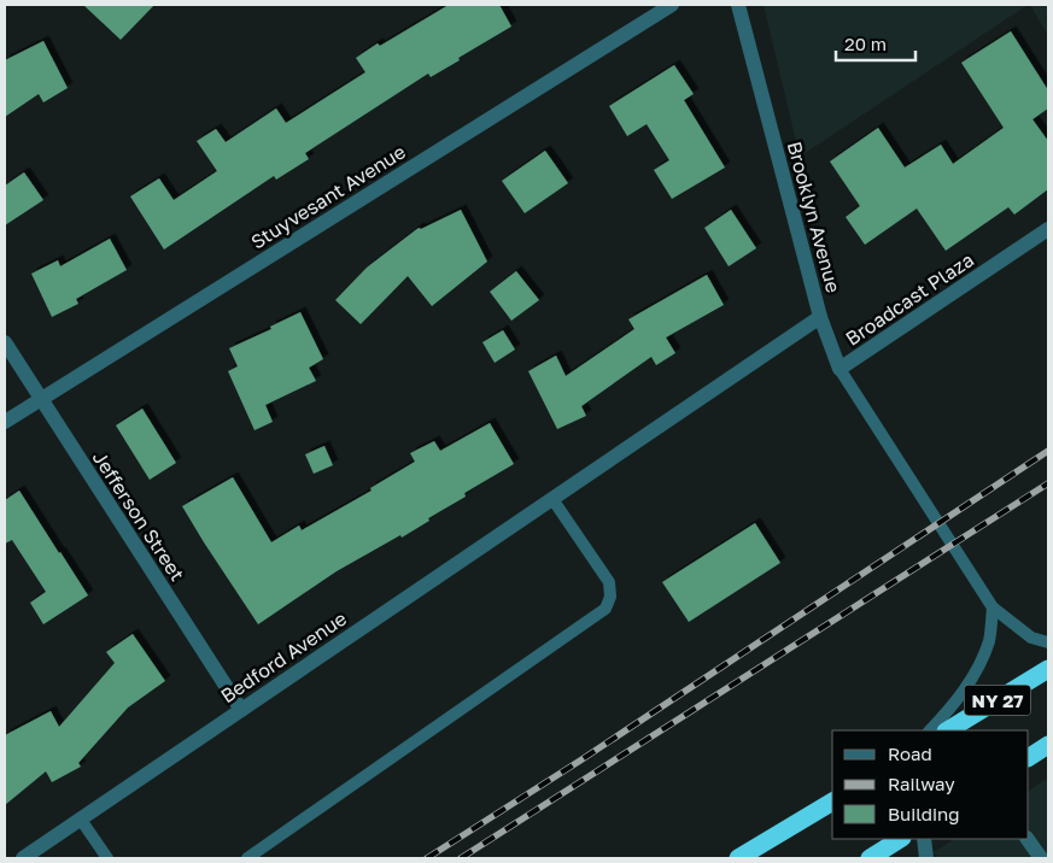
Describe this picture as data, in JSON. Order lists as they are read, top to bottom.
{
  "streets": {
    "highway": ["NY 27"],
    "street": [
      "Stuyvesant Avenue",
      "Brooklyn Avenue",
      "Broadcast Plaza",
      "Jefferson Street",
      "Bedford Avenue"
    ]
  },
  "crossings": [
    ["Stuyvesant Avenue", "Jefferson Street"],
    ["Brooklyn Avenue", "Broadcast Plaza"],
    ["Brooklyn Avenue", "Bedford Avenue"],
    ["Jefferson Street", "Bedford Avenue"]
  ],
  "legend": ["Road", "Railway", "Building"],
  "scale_bar": "20 m"
}
